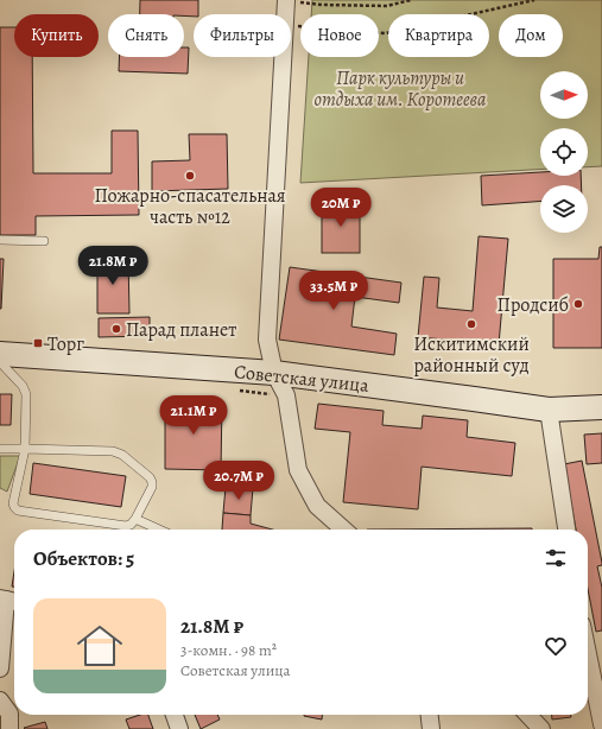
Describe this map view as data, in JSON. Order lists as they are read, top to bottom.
{
  "streets": {
    "main road": ["Советская улица"]
  },
  "parks": ["Парк культуры и отдыха им. Коротеева"],
  "places": {
    "other": [
      "Пожарно-спасательная часть №12",
      "Продсиб",
      "Искитимский районный суд",
      "Парад планет"
    ],
    "transit": ["Торг"]
  },
  "north": "right",
  "page": {
    "chip": [
      "Купить",
      "Снять",
      "Фильтры",
      "Новое",
      "Квартира",
      "Дом"
    ],
    "price": [
      "20M ₽",
      "21.8M ₽",
      "33.5M ₽",
      "21.1M ₽",
      "20.7M ₽"
    ],
    "heading": "Объектов: 5",
    "list": [
      {
        "name": "21.8M ₽",
        "note": "3-комн. · 98 m² · Советская улица"
      }
    ]
  }
}
